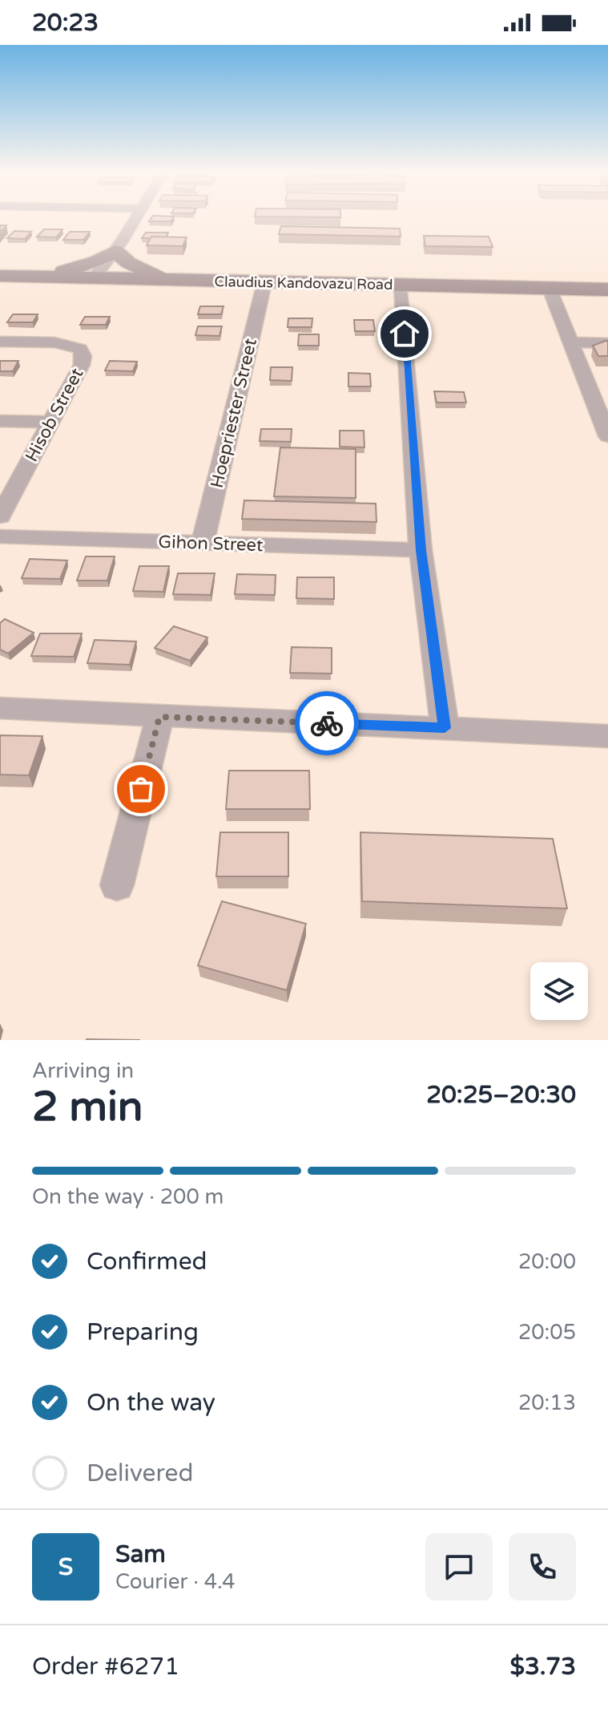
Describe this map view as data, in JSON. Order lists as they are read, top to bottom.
{
  "streets": {
    "street": [
      "Claudius Kandovazu Road",
      "Hoepriester Street",
      "Hisob Street",
      "Gihon Street"
    ]
  },
  "crossings": [
    ["Claudius Kandovazu Road", "Hoepriester Street"],
    ["Hoepriester Street", "Gihon Street"]
  ],
  "page": {
    "status": "20:23",
    "heading": ["2 min", "Arriving in", "20:25–20:30"],
    "panel": [
      "Sam",
      "Courier · 4.4",
      "Order #6271",
      "$3.73"
    ],
    "bar": "On the way · 200 m",
    "list": [
      ["Confirmed", "20:00"],
      ["Preparing", "20:05"],
      ["On the way", "20:13"],
      "Delivered"
    ],
    "round": "S"
  }
}
